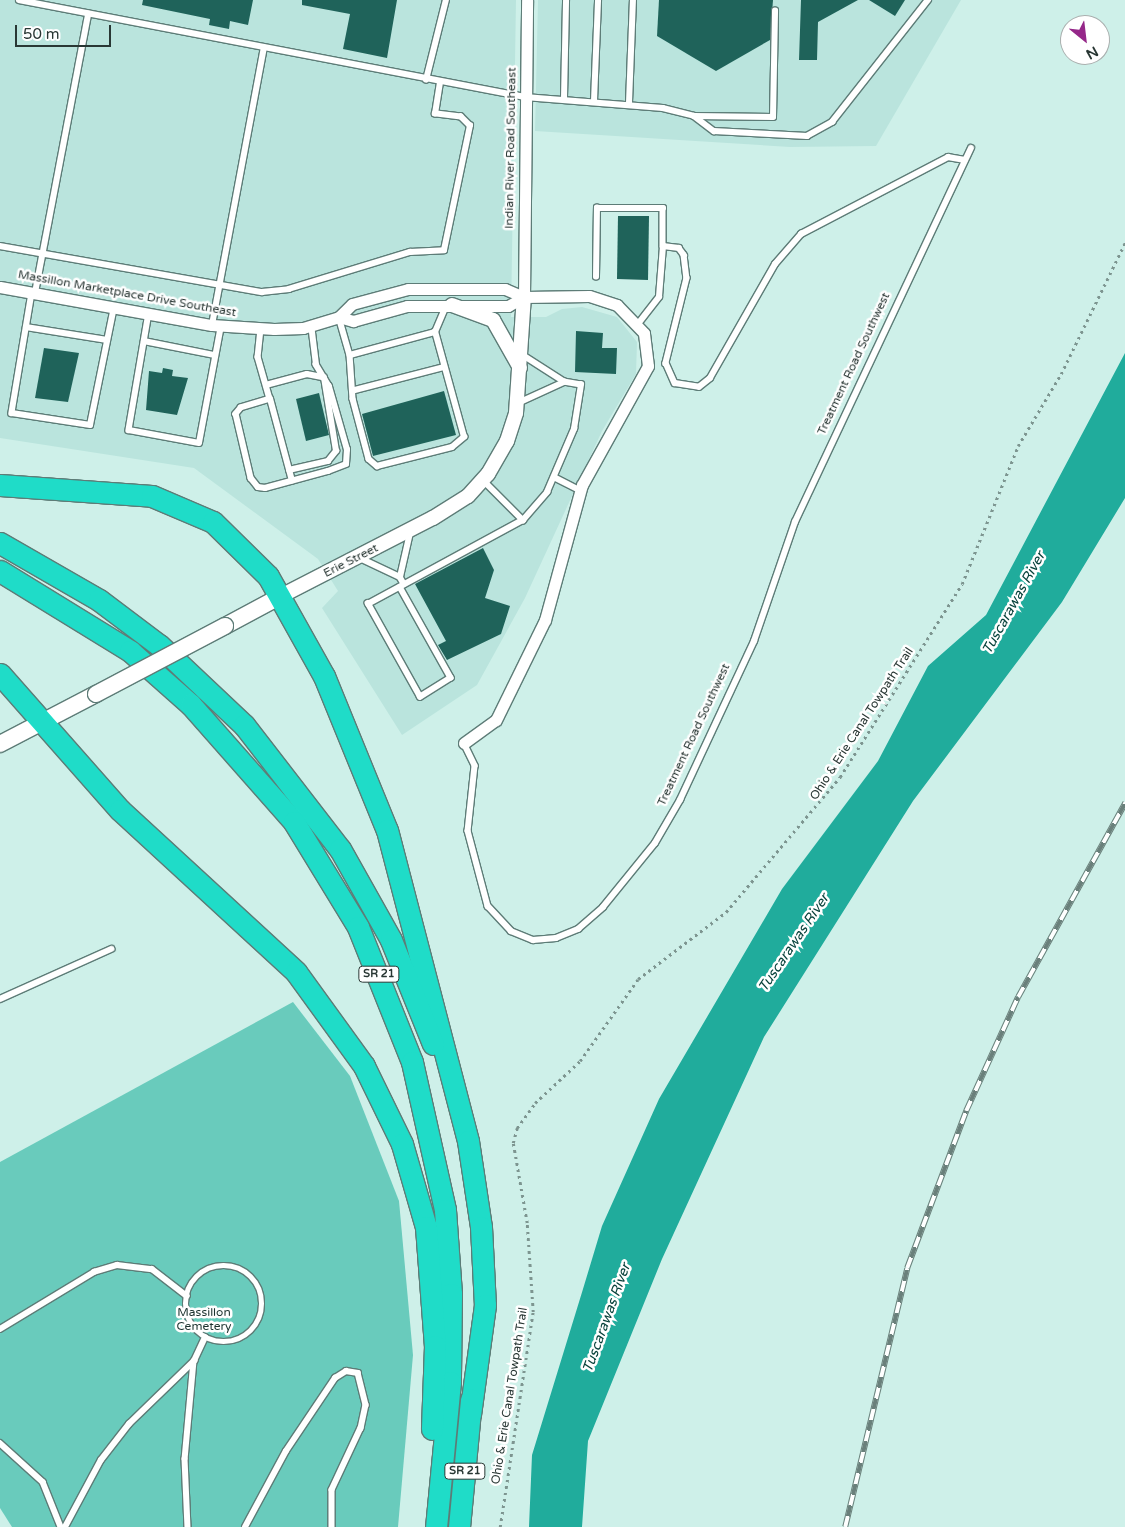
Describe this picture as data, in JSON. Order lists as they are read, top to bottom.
{
  "streets": {
    "highway": ["SR 21"],
    "main road": ["Erie Street"],
    "street": ["Indian River Road Southeast", "Massillon Marketplace Drive Southeast", "Treatment Road Southwest"],
    "path": ["Ohio & Erie Canal Towpath Trail"]
  },
  "crossings": [
    ["Indian River Road Southeast", "Massillon Marketplace Drive Southeast"],
    ["Indian River Road Southeast", "Treatment Road Southwest"],
    ["Indian River Road Southeast", "Erie Street"],
    ["Massillon Marketplace Drive Southeast", "Treatment Road Southwest"],
    ["Massillon Marketplace Drive Southeast", "Erie Street"],
    ["Treatment Road Southwest", "Erie Street"]
  ],
  "water": ["Tuscarawas River"],
  "parks": ["Massillon Cemetery"],
  "scale_bar": "50 m",
  "north": "bottom right"
}
